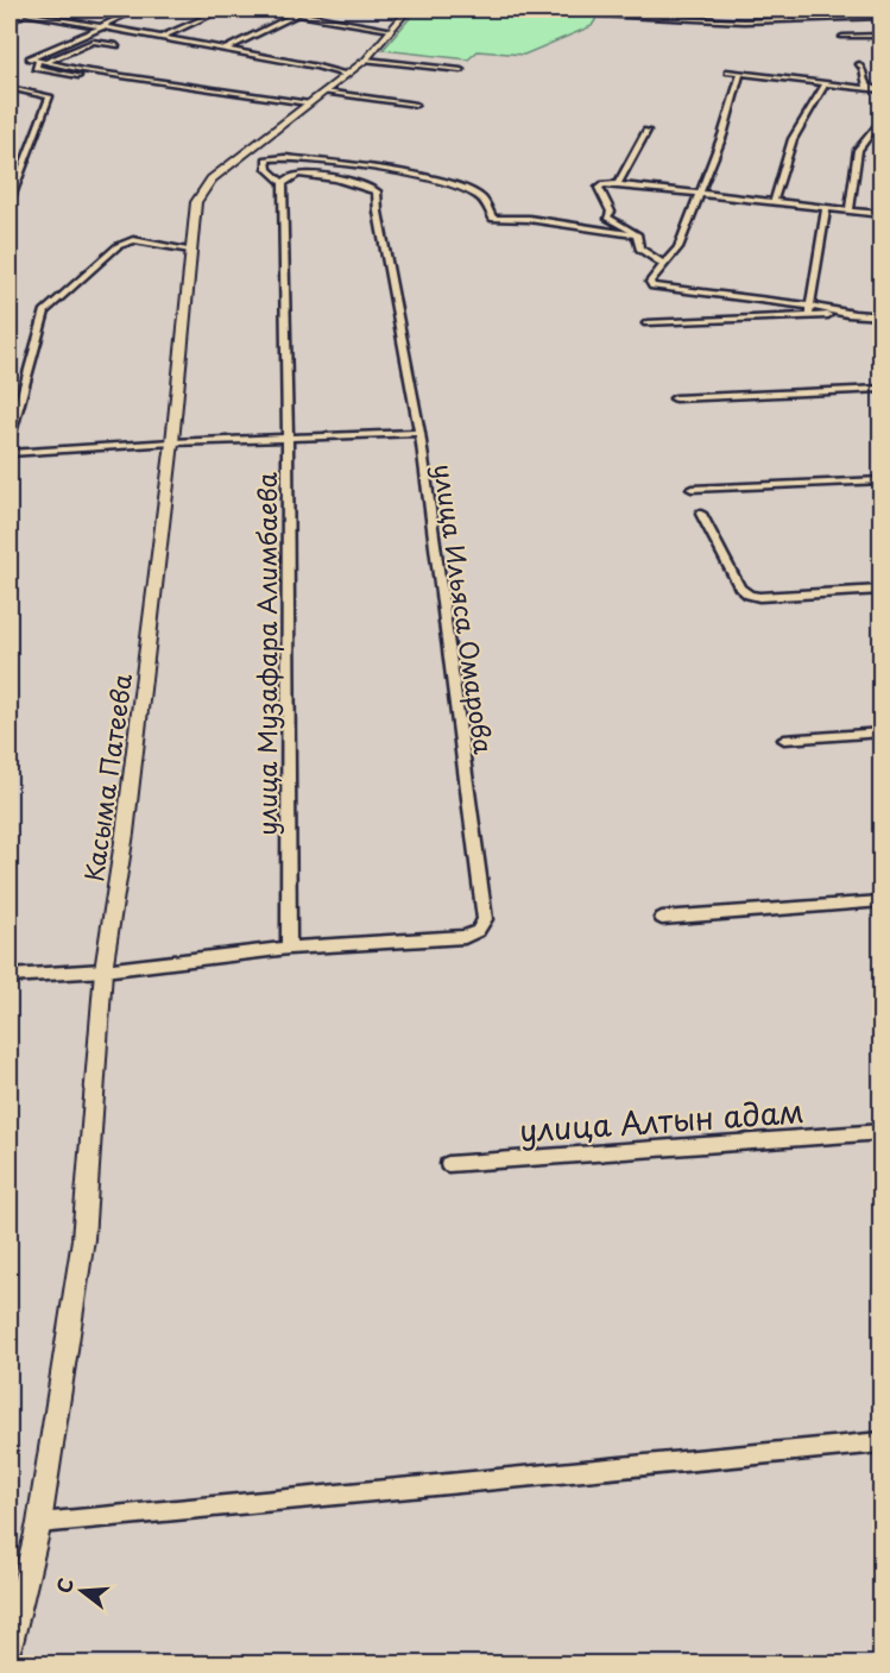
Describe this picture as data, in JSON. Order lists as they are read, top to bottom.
{
  "streets": {
    "main road": ["Касыма Патеева"],
    "street": ["улица Ильяса Омарова", "улица Музафара Алимбаева", "улица Алтын адам"]
  },
  "crossings": [
    ["улица Ильяса Омарова", "улица Музафара Алимбаева"]
  ],
  "north": "left"
}
